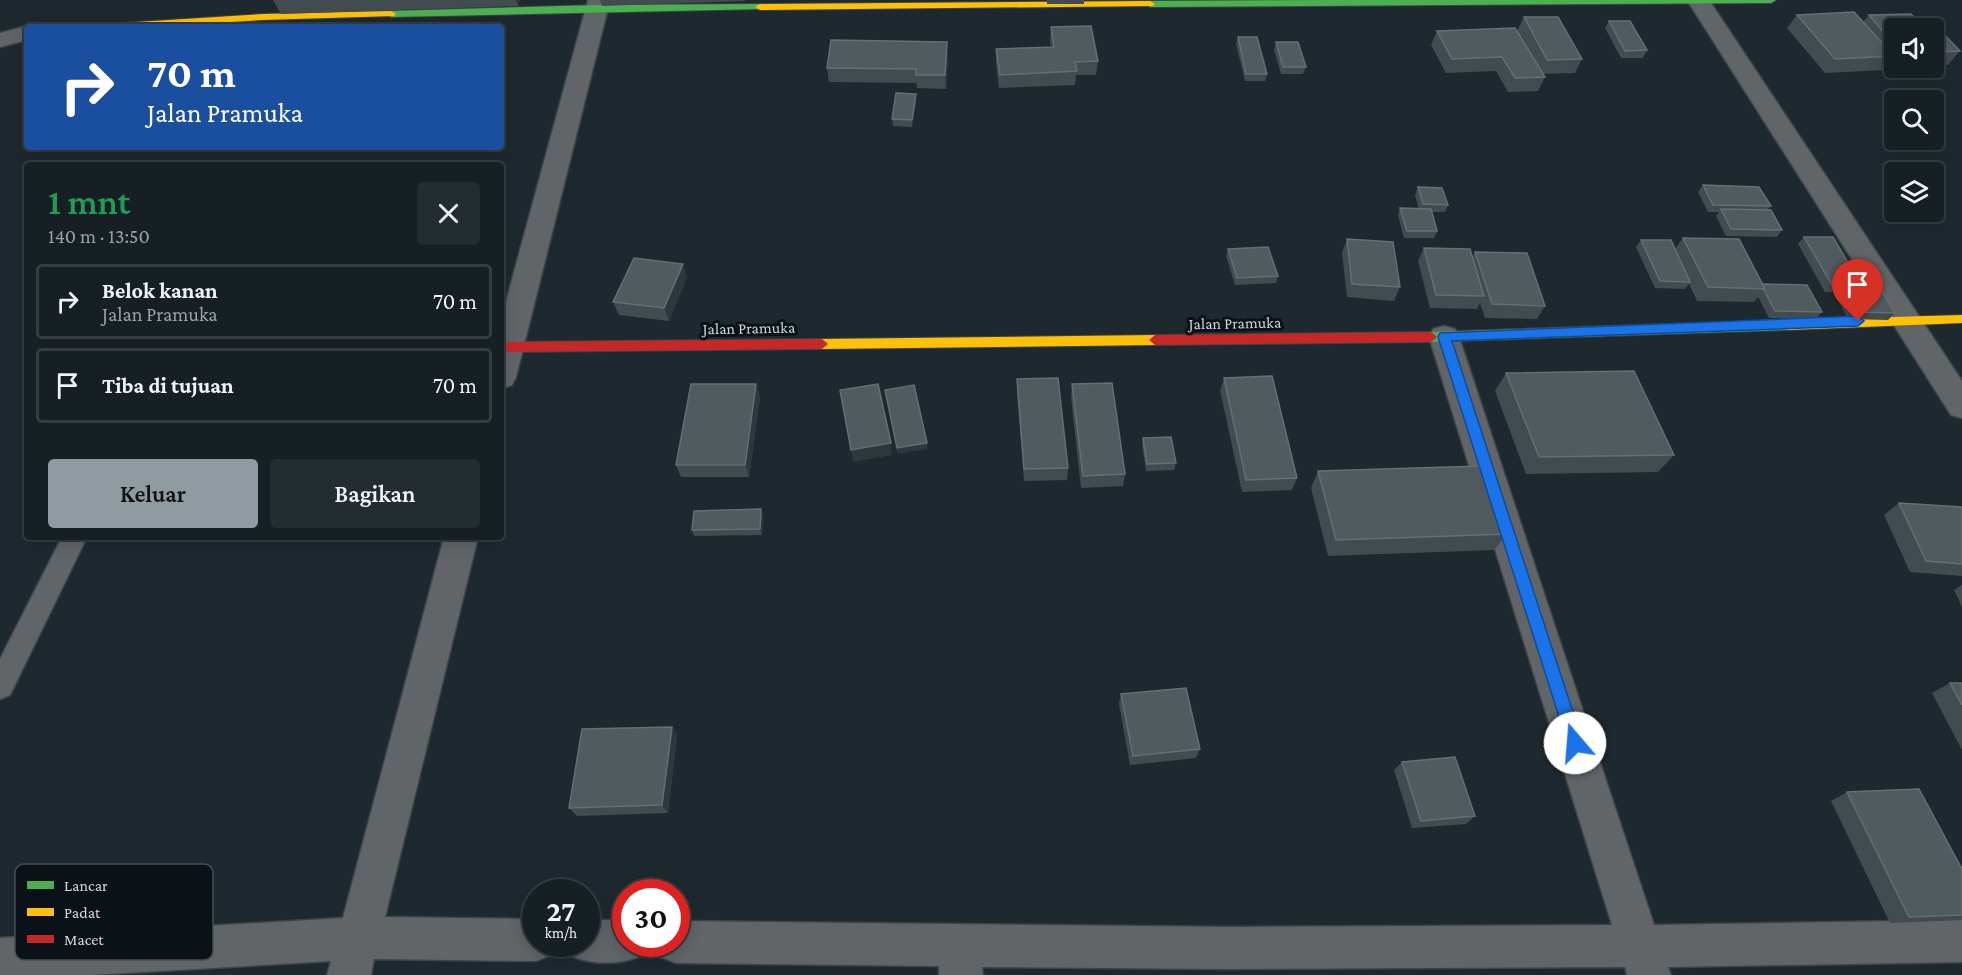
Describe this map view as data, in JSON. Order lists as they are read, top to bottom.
{
  "streets": {
    "street": ["Jalan Pramuka"]
  },
  "legend": ["Lancar", "Padat", "Macet"],
  "page": {
    "turn": ["70 m", "Jalan Pramuka"],
    "heading": ["1 mnt", "140 m · 13:50"],
    "list": [
      {
        "name": "Belok kanan",
        "note": "Jalan Pramuka",
        "value": "70 m"
      },
      {
        "name": "Tiba di tujuan",
        "value": "70 m"
      }
    ],
    "buttons": ["Keluar", "Bagikan"],
    "speed": "27 km/h",
    "limit": "30"
  }
}
